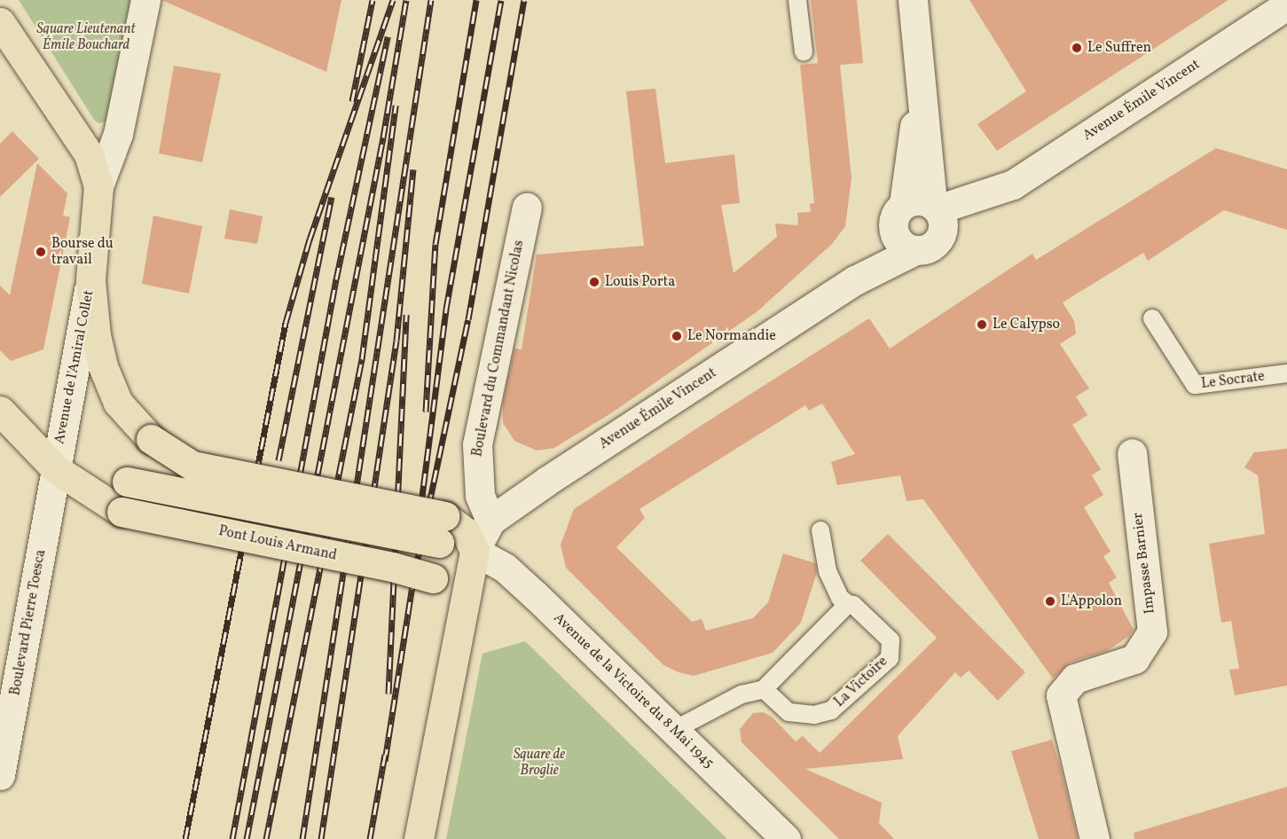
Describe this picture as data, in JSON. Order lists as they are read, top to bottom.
{
  "streets": {
    "main road": ["Avenue de l'Amiral Collet", "Pont Louis Armand"],
    "street": [
      "Avenue Émile Vincent",
      "Boulevard du Commandant Nicolas",
      "Impasse Barnier",
      "Boulevard Pierre Toesca",
      "Avenue de la Victoire du 8 Mai 1945"
    ],
    "lane": ["Le Socrate", "La Victoire"]
  },
  "crossings": [
    ["Avenue Émile Vincent", "Boulevard du Commandant Nicolas"],
    ["Avenue Émile Vincent", "Avenue de la Victoire du 8 Mai 1945"],
    ["Avenue de l'Amiral Collet", "Boulevard Pierre Toesca"]
  ],
  "parks": ["Square Lieutenant Émile Bouchard", "Square de Broglie"],
  "places": [
    "Le Suffren",
    "Bourse du travail",
    "Louis Porta",
    "Le Calypso",
    "Le Normandie",
    "L'Appolon"
  ]
}
